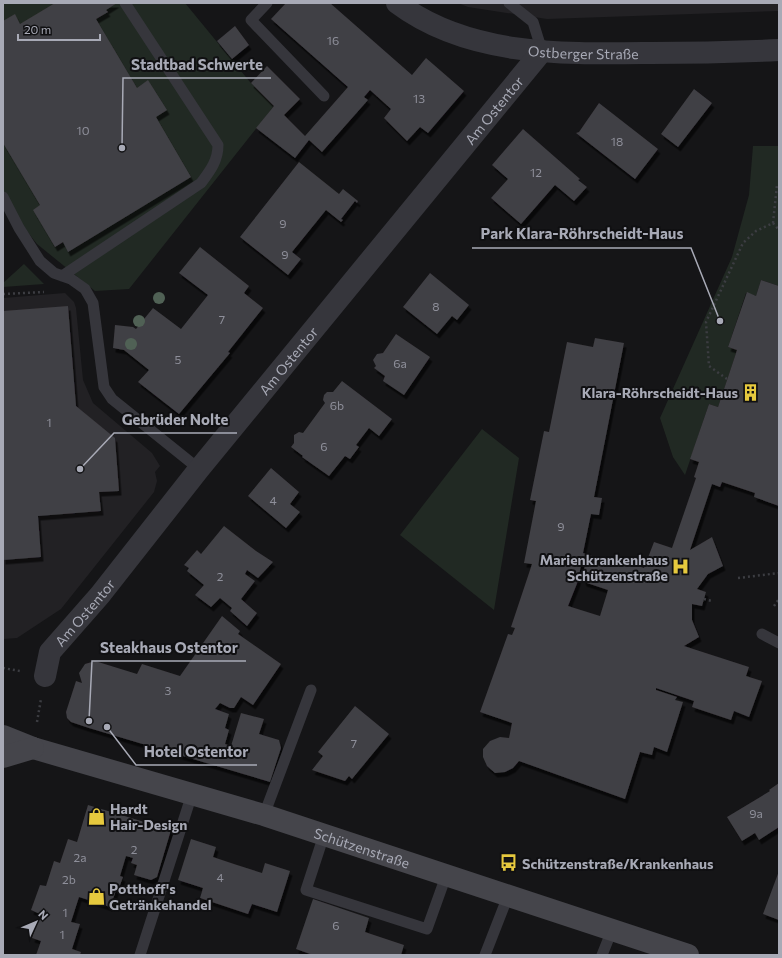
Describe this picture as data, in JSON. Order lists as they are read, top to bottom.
{
  "streets": {
    "main road": ["Schützenstraße"],
    "street": ["Ostberger Straße", "Am Ostentor"]
  },
  "crossings": [
    ["Ostberger Straße", "Am Ostentor"]
  ],
  "places": {
    "other": [
      "Stadtbad Schwerte",
      "Park Klara-Röhrscheidt-Haus",
      "Gebrüder Nolte",
      "Steakhaus Ostentor",
      "Hotel Ostentor"
    ],
    "building": ["Klara-Röhrscheidt-Haus"],
    "hospital": ["Marienkrankenhaus Schützenstraße"],
    "shop": ["Hardt Hair-Design", "Potthoff's Getränkehandel"],
    "bus stop": ["Schützenstraße/Krankenhaus"]
  },
  "house_numbers": [
    "16",
    "13",
    "10",
    "18",
    "12",
    "9",
    "9",
    "8",
    "7",
    "5",
    "6a",
    "6b",
    "1",
    "6",
    "4",
    "9",
    "2",
    "3",
    "7",
    "9a",
    "2",
    "2a",
    "4",
    "2b",
    "1",
    "6",
    "1"
  ],
  "scale_bar": "20 m",
  "north": "top right"
}
